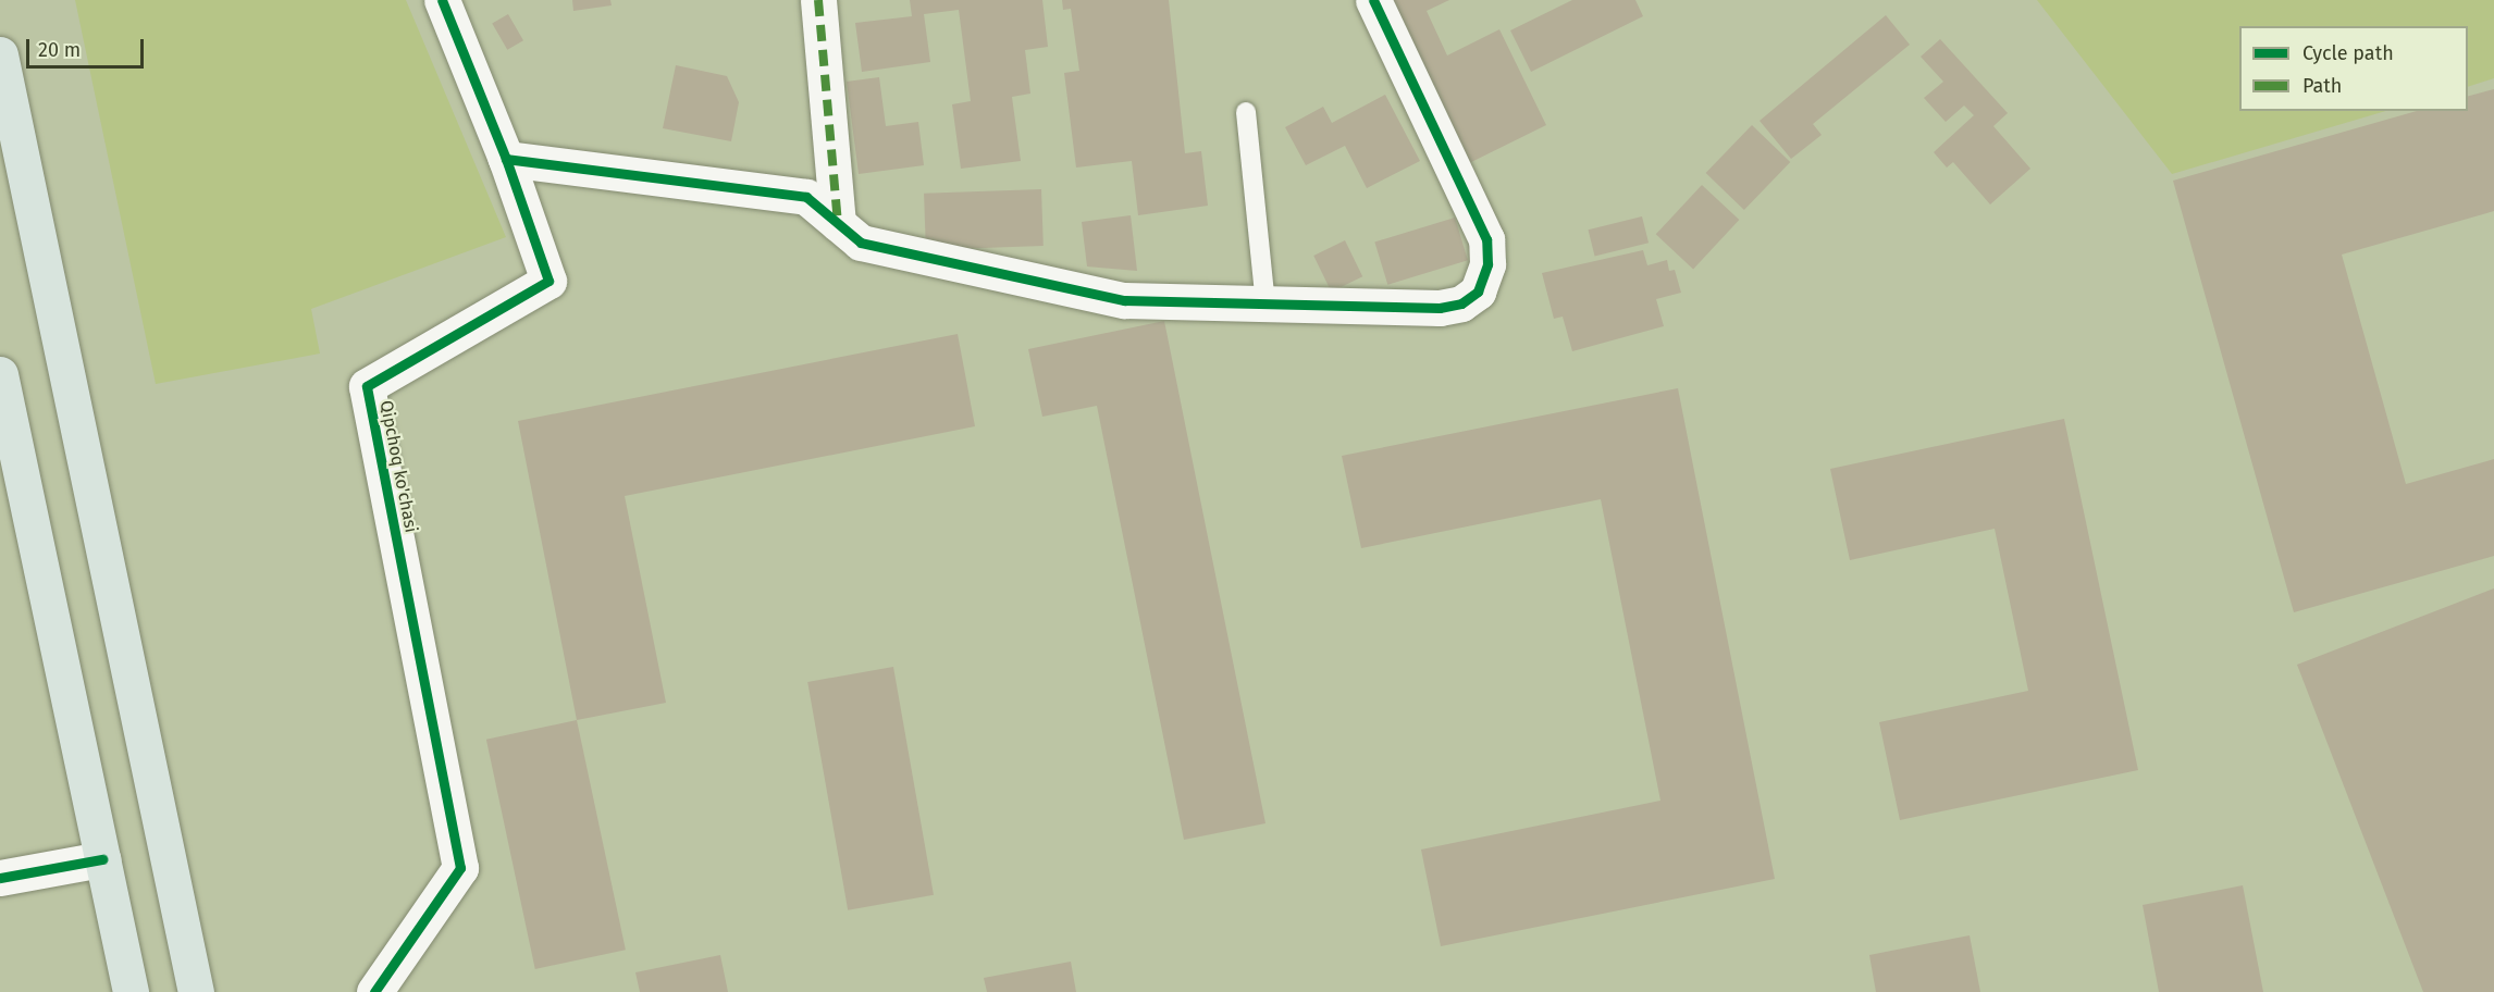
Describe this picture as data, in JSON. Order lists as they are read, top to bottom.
{
  "streets": {
    "street": ["Qipchoq ko'chasi"]
  },
  "legend": ["Cycle path", "Path"],
  "scale_bar": "20 m"
}
